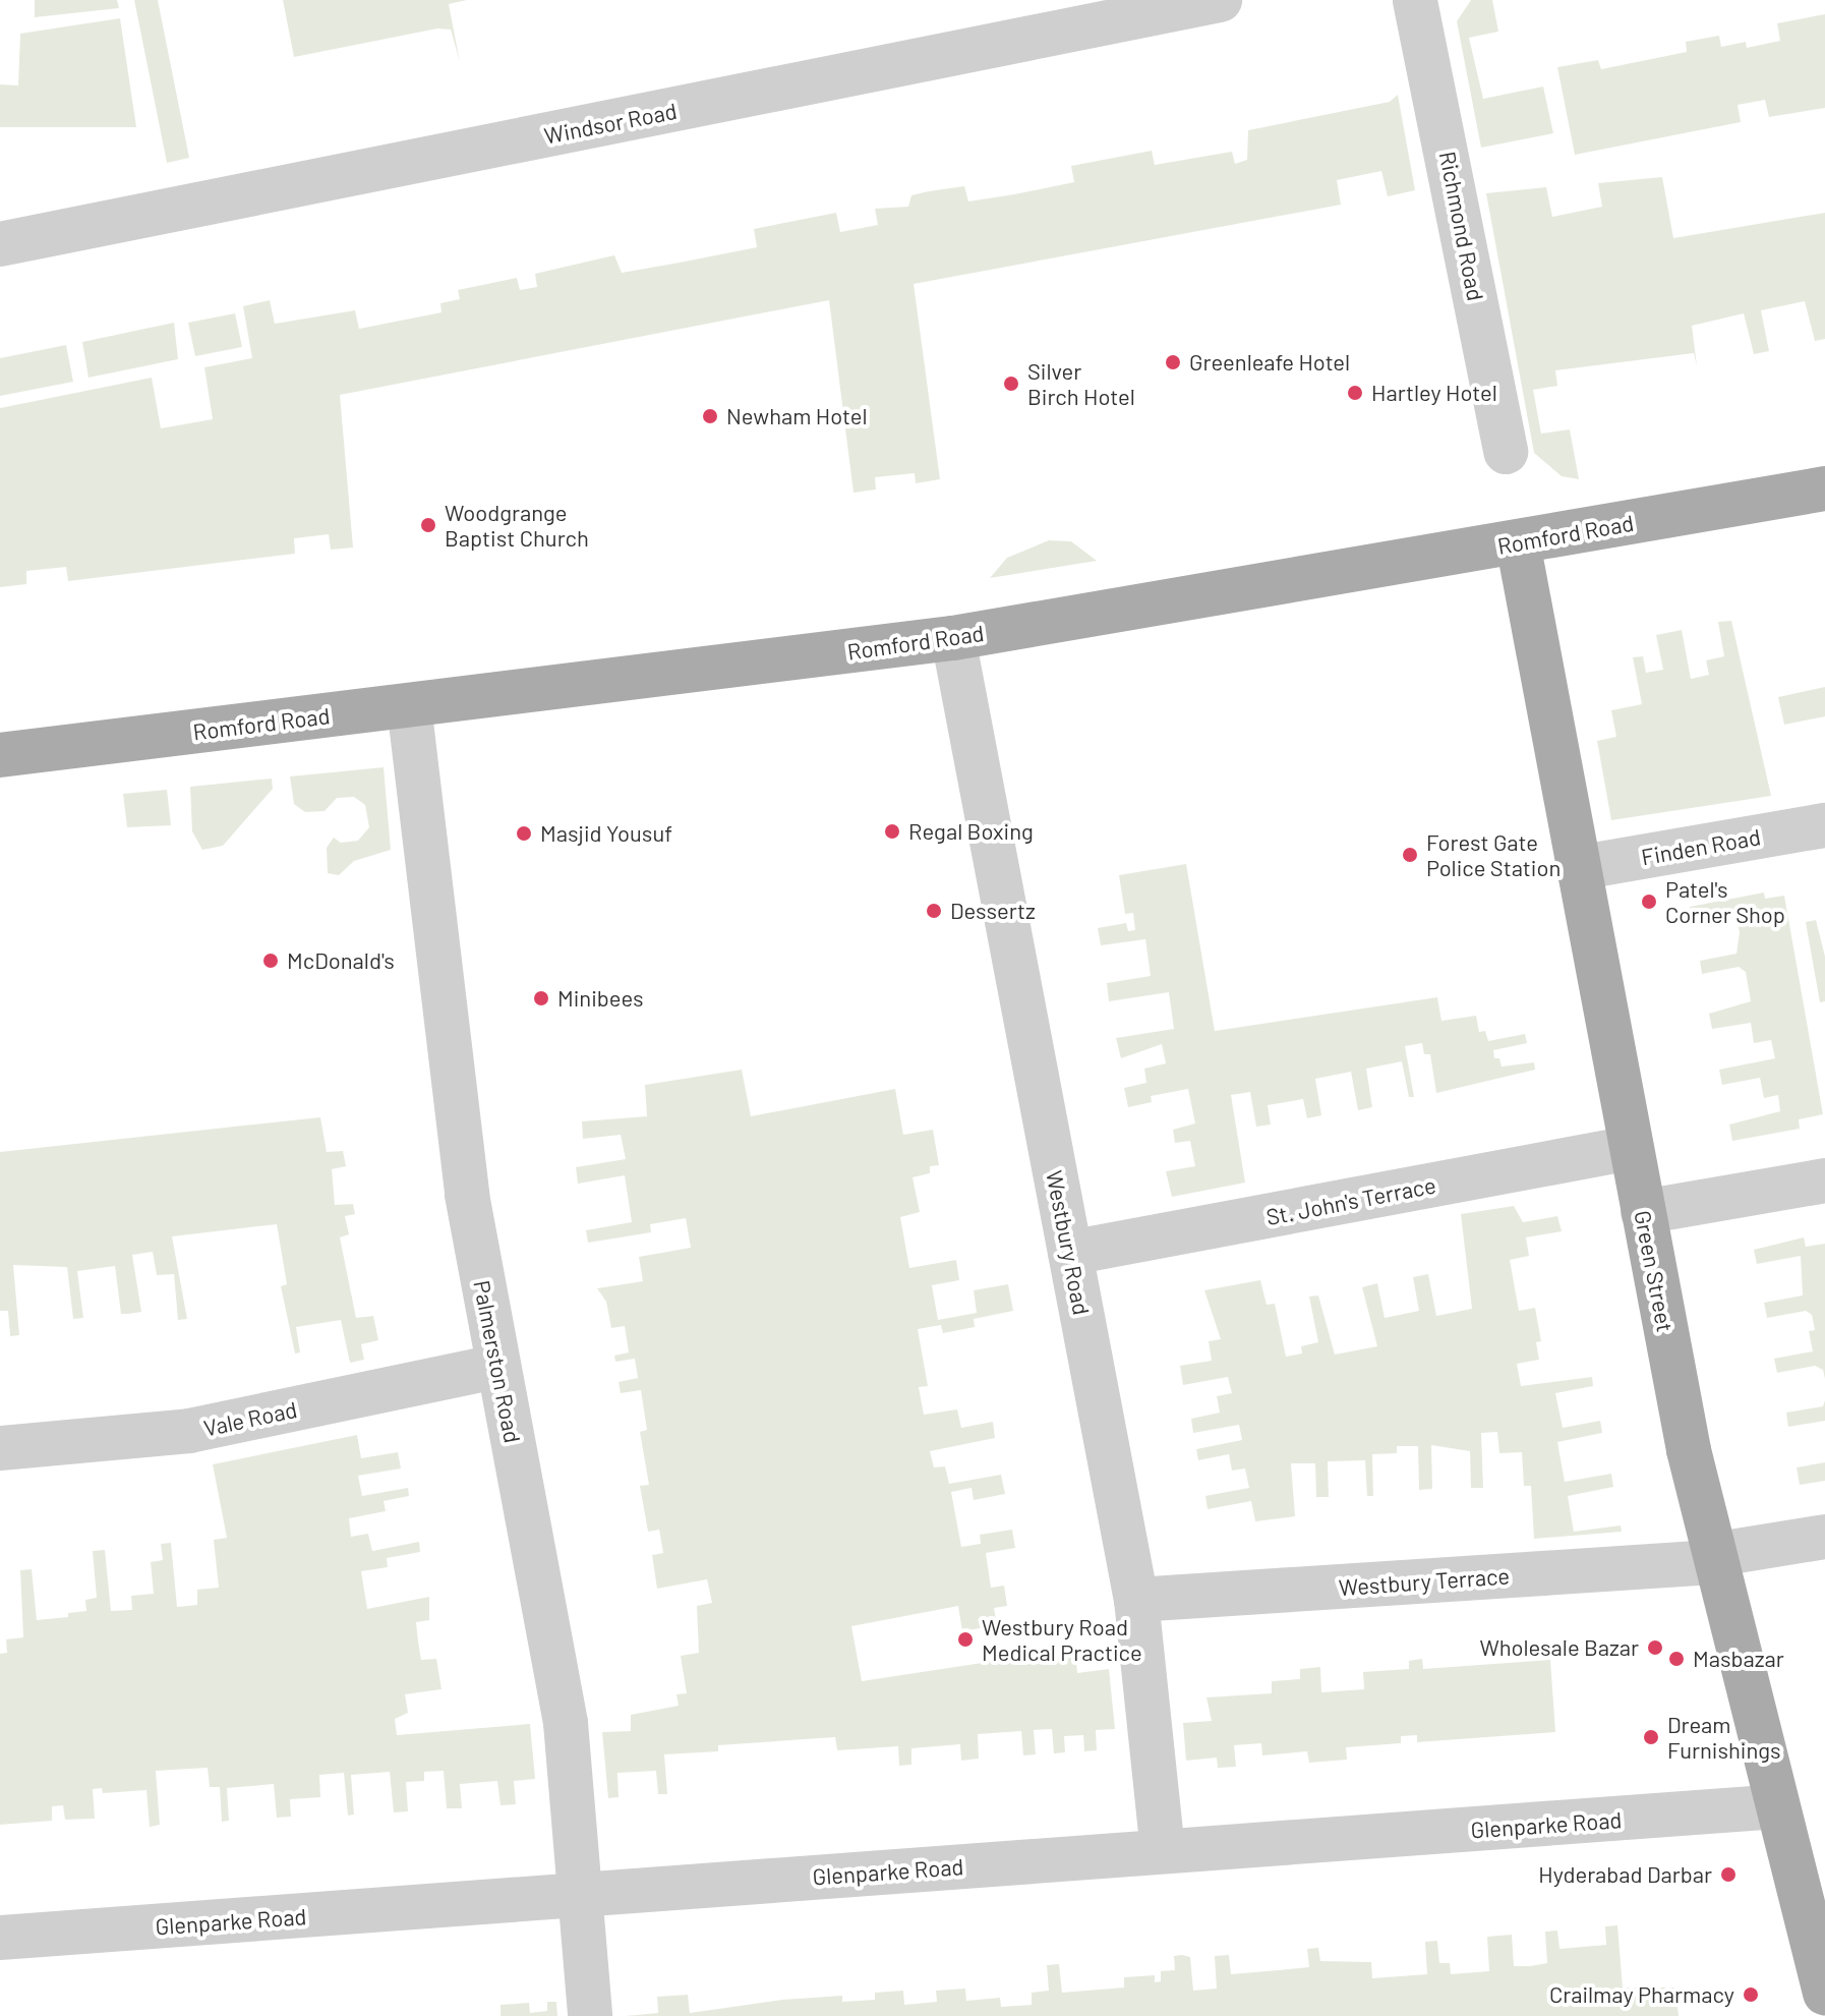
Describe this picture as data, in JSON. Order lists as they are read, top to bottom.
{
  "streets": {
    "main road": ["Romford Road", "Green Street"],
    "street": [
      "Windsor Road",
      "Richmond Road",
      "Finden Road",
      "St. John's Terrace",
      "Westbury Road",
      "Palmerston Road",
      "Vale Road",
      "Westbury Terrace",
      "Glenparke Road"
    ]
  },
  "crossings": [
    ["Romford Road", "Westbury Road"],
    ["Romford Road", "Green Street"],
    ["Romford Road", "Palmerston Road"],
    ["Finden Road", "Green Street"],
    ["St. John's Terrace", "Westbury Road"],
    ["St. John's Terrace", "Green Street"],
    ["Westbury Road", "Westbury Terrace"],
    ["Westbury Road", "Glenparke Road"],
    ["Green Street", "Westbury Terrace"],
    ["Green Street", "Glenparke Road"],
    ["Palmerston Road", "Vale Road"],
    ["Palmerston Road", "Glenparke Road"]
  ],
  "places": [
    "Greenleafe Hotel",
    "Silver Birch Hotel",
    "Hartley Hotel",
    "Newham Hotel",
    "Woodgrange Baptist Church",
    "Regal Boxing",
    "Masjid Yousuf",
    "Forest Gate Police Station",
    "Patel's Corner Shop",
    "Dessertz",
    "McDonald's",
    "Minibees",
    "Westbury Road Medical Practice",
    "Wholesale Bazar",
    "Masbazar",
    "Dream Furnishings",
    "Hyderabad Darbar",
    "Crailmay Pharmacy"
  ]
}
